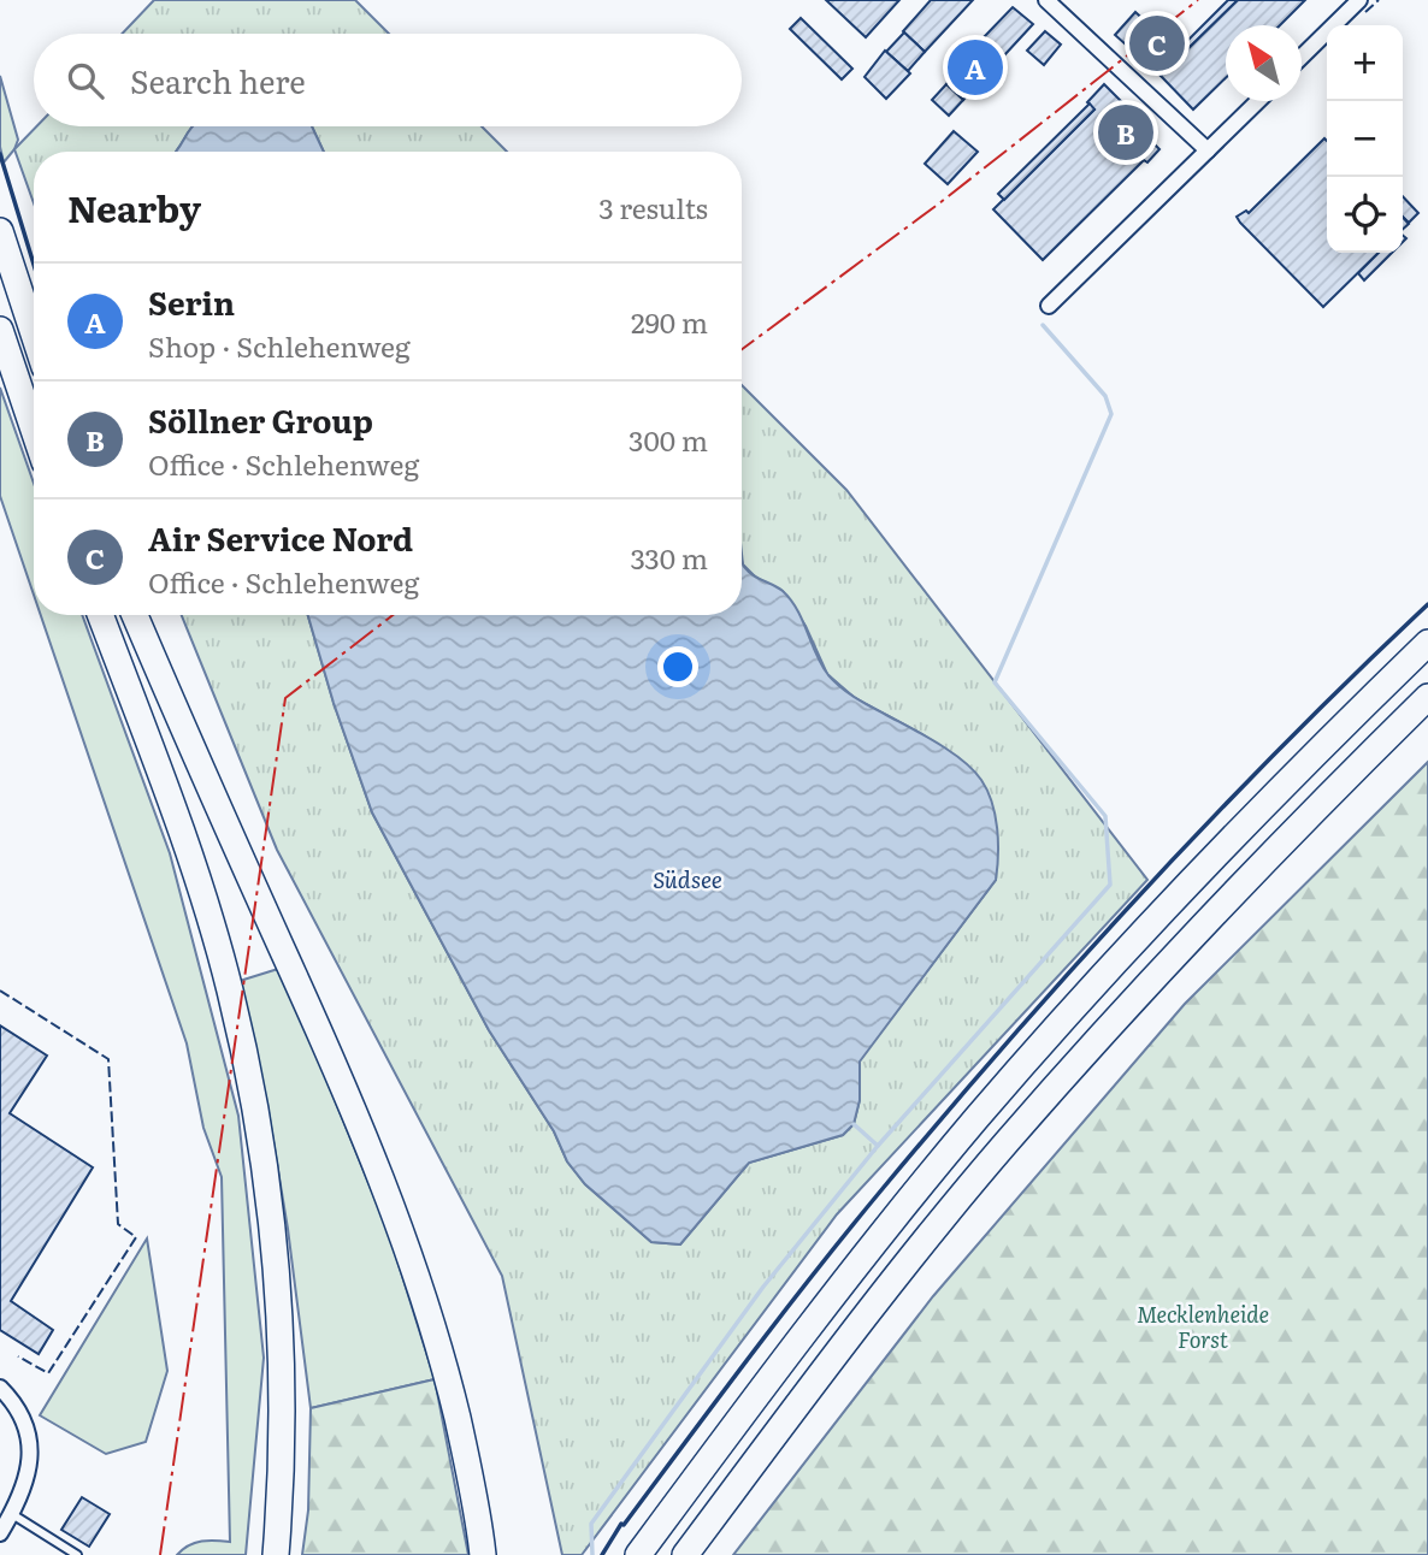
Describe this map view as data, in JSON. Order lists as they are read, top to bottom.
{
  "water": ["Südsee"],
  "parks": ["Mecklenheide Forst"],
  "north": "top left",
  "page": {
    "pins": ["C", "A", "B"],
    "map_buttons": ["+", "−"],
    "search": "Search here",
    "heading": ["Nearby", "3 results"],
    "list": [
      {
        "mark": "A",
        "name": "Serin",
        "note": "Shop · Schlehenweg",
        "value": "290 m"
      },
      {
        "mark": "B",
        "name": "Söllner Group",
        "note": "Office · Schlehenweg",
        "value": "300 m"
      },
      {
        "mark": "C",
        "name": "Air Service Nord",
        "note": "Office · Schlehenweg",
        "value": "330 m"
      }
    ]
  }
}
